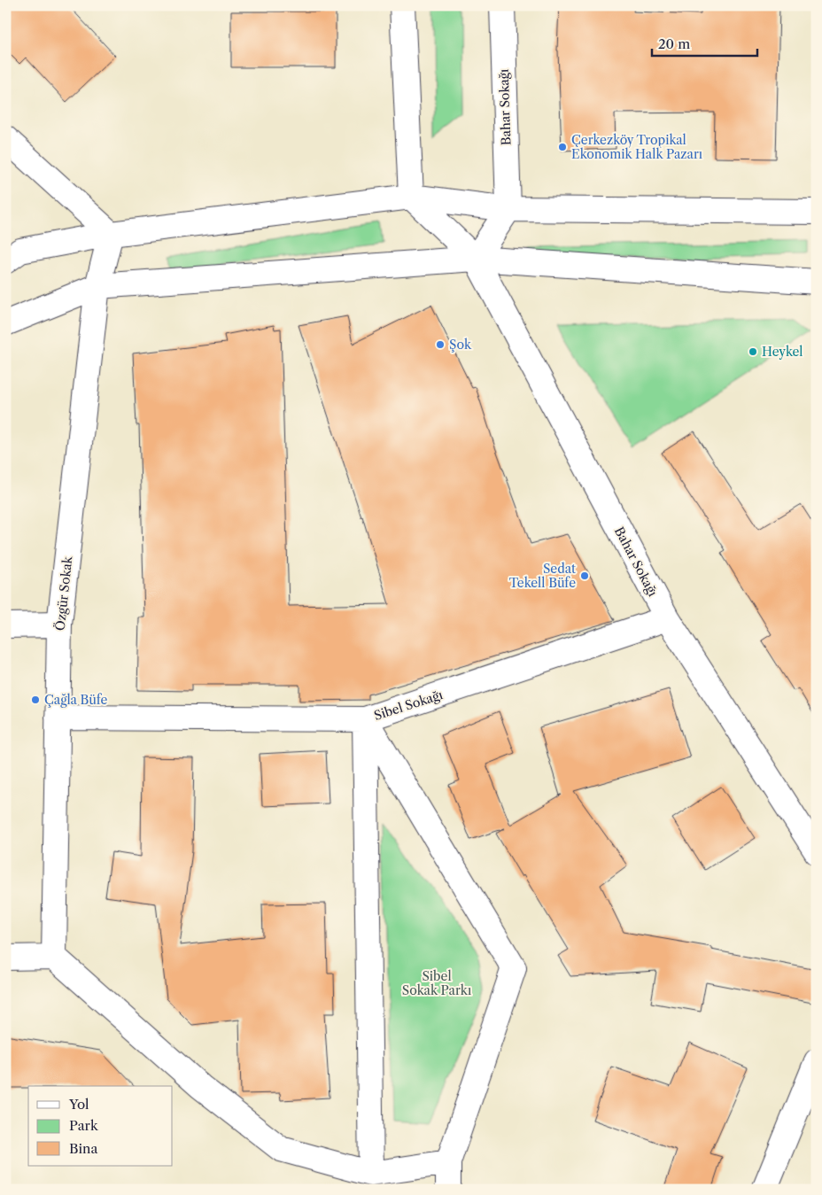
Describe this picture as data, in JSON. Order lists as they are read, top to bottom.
{
  "streets": {
    "street": ["Bahar Sokağı", "Özgür Sokak", "Sibel Sokağı"]
  },
  "crossings": [
    ["Bahar Sokağı", "Sibel Sokağı"],
    ["Özgür Sokak", "Sibel Sokağı"]
  ],
  "parks": ["Sibel Sokak Parkı"],
  "places": [
    "Çerkezköy Tropikal Ekonomik Halk Pazarı",
    "Şok",
    "Heykel",
    "Sedat Tekell Büfe",
    "Çağla Büfe"
  ],
  "legend": ["Yol", "Park", "Bina"],
  "scale_bar": "20 m"
}
